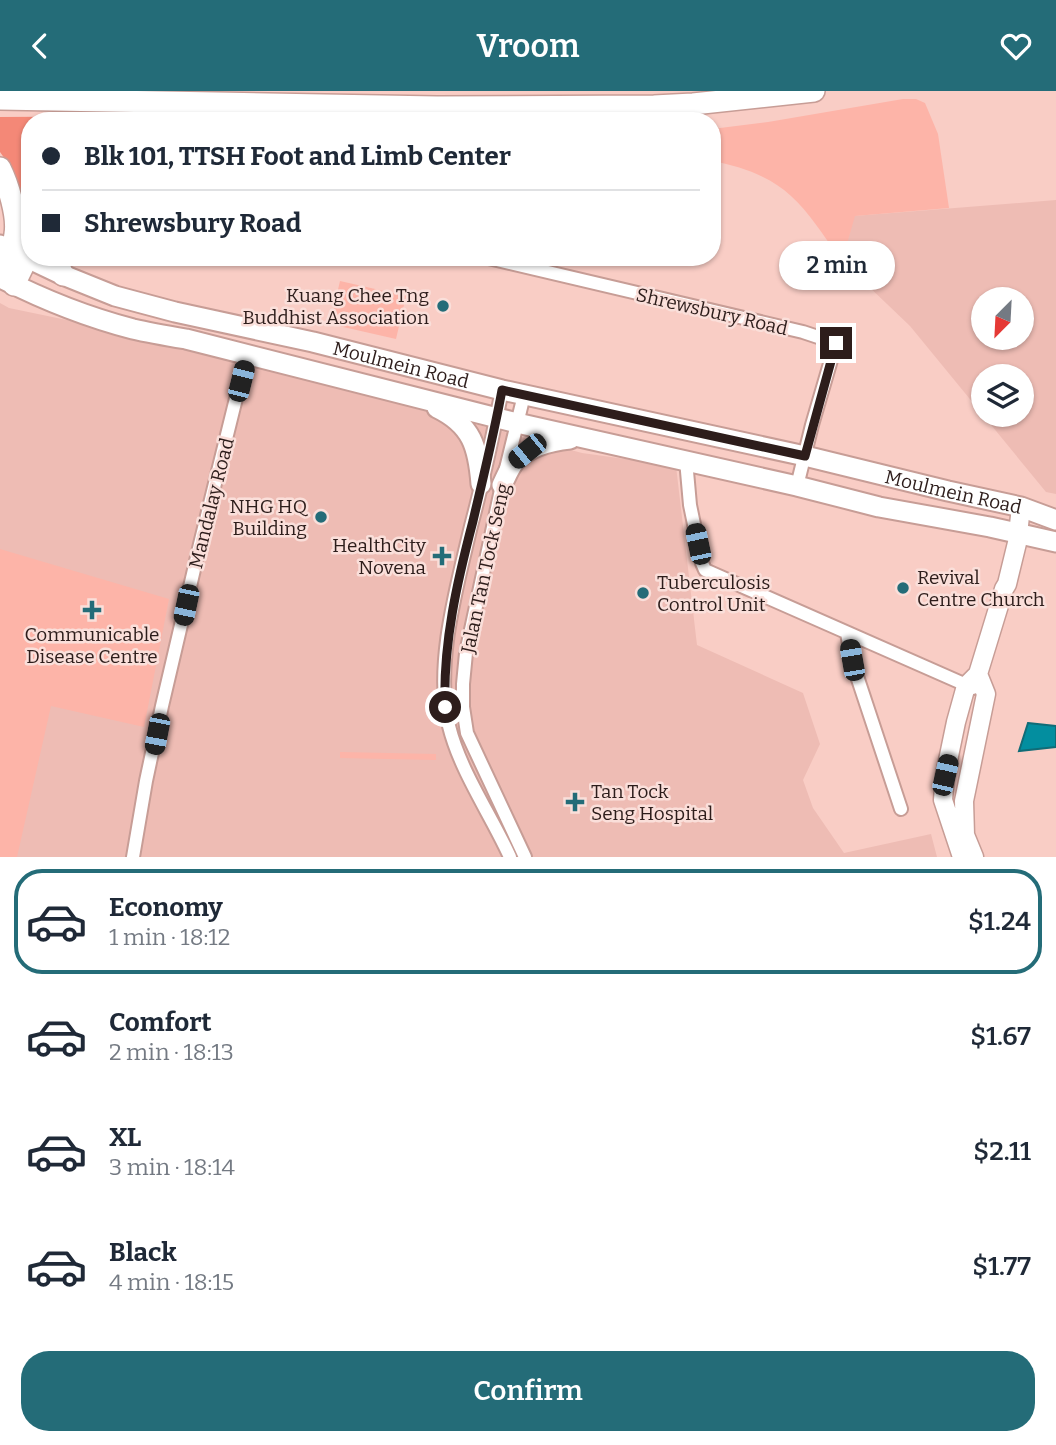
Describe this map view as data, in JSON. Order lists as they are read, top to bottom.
{
  "streets": {
    "main road": ["Moulmein Road"],
    "street": ["Shrewsbury Road", "Mandalay Road", "Jalan Tan Tock Seng"]
  },
  "crossings": [
    ["Shrewsbury Road", "Moulmein Road"],
    ["Moulmein Road", "Mandalay Road"],
    ["Moulmein Road", "Jalan Tan Tock Seng"]
  ],
  "places": {
    "other": [
      "Kuang Chee Tng Buddhist Association",
      "NHG HQ Building",
      "Revival Centre Church",
      "Tuberculosis Control Unit"
    ],
    "health": ["HealthCity Novena", "Communicable Disease Centre", "Tan Tock Seng Hospital"]
  },
  "north": "bottom left",
  "page": {
    "header": "Vroom",
    "banner": ["Blk 101, TTSH Foot and Limb Center", "Shrewsbury Road"],
    "bubble": "2 min",
    "list": [
      {
        "name": "Economy",
        "note": "1 min · 18:12",
        "value": "$1.24"
      },
      {
        "name": "Comfort",
        "note": "2 min · 18:13",
        "value": "$1.67"
      },
      {
        "name": "XL",
        "note": "3 min · 18:14",
        "value": "$2.11"
      },
      {
        "name": "Black",
        "note": "4 min · 18:15",
        "value": "$1.77"
      }
    ],
    "buttons": "Confirm"
  }
}
